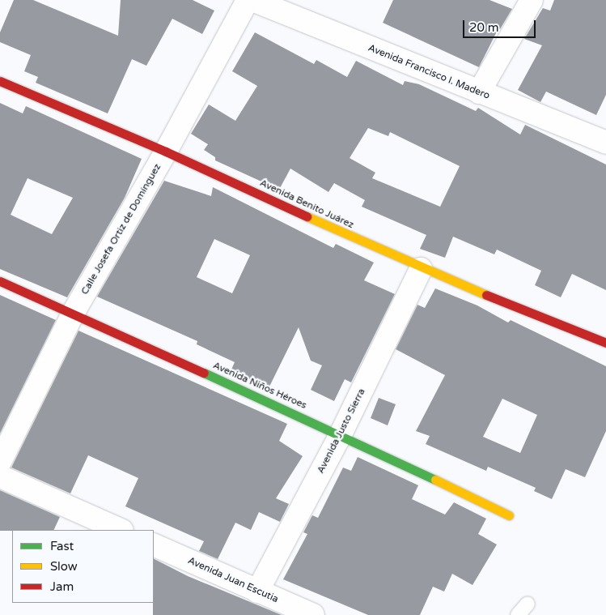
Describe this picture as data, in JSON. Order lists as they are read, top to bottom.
{
  "streets": {
    "street": [
      "Avenida Francisco I. Madero",
      "Avenida Benito Juárez",
      "Calle Josefa Ortiz de Domínguez",
      "Avenida Niños Héroes",
      "Avenida Justo Sierra",
      "Avenida Juan Escutia"
    ]
  },
  "crossings": [
    ["Avenida Benito Juárez", "Calle Josefa Ortiz de Domínguez"],
    ["Avenida Benito Juárez", "Avenida Justo Sierra"],
    ["Calle Josefa Ortiz de Domínguez", "Avenida Niños Héroes"],
    ["Avenida Niños Héroes", "Avenida Justo Sierra"],
    ["Avenida Justo Sierra", "Avenida Juan Escutia"]
  ],
  "legend": ["Fast", "Slow", "Jam"],
  "scale_bar": "20 m"
}
